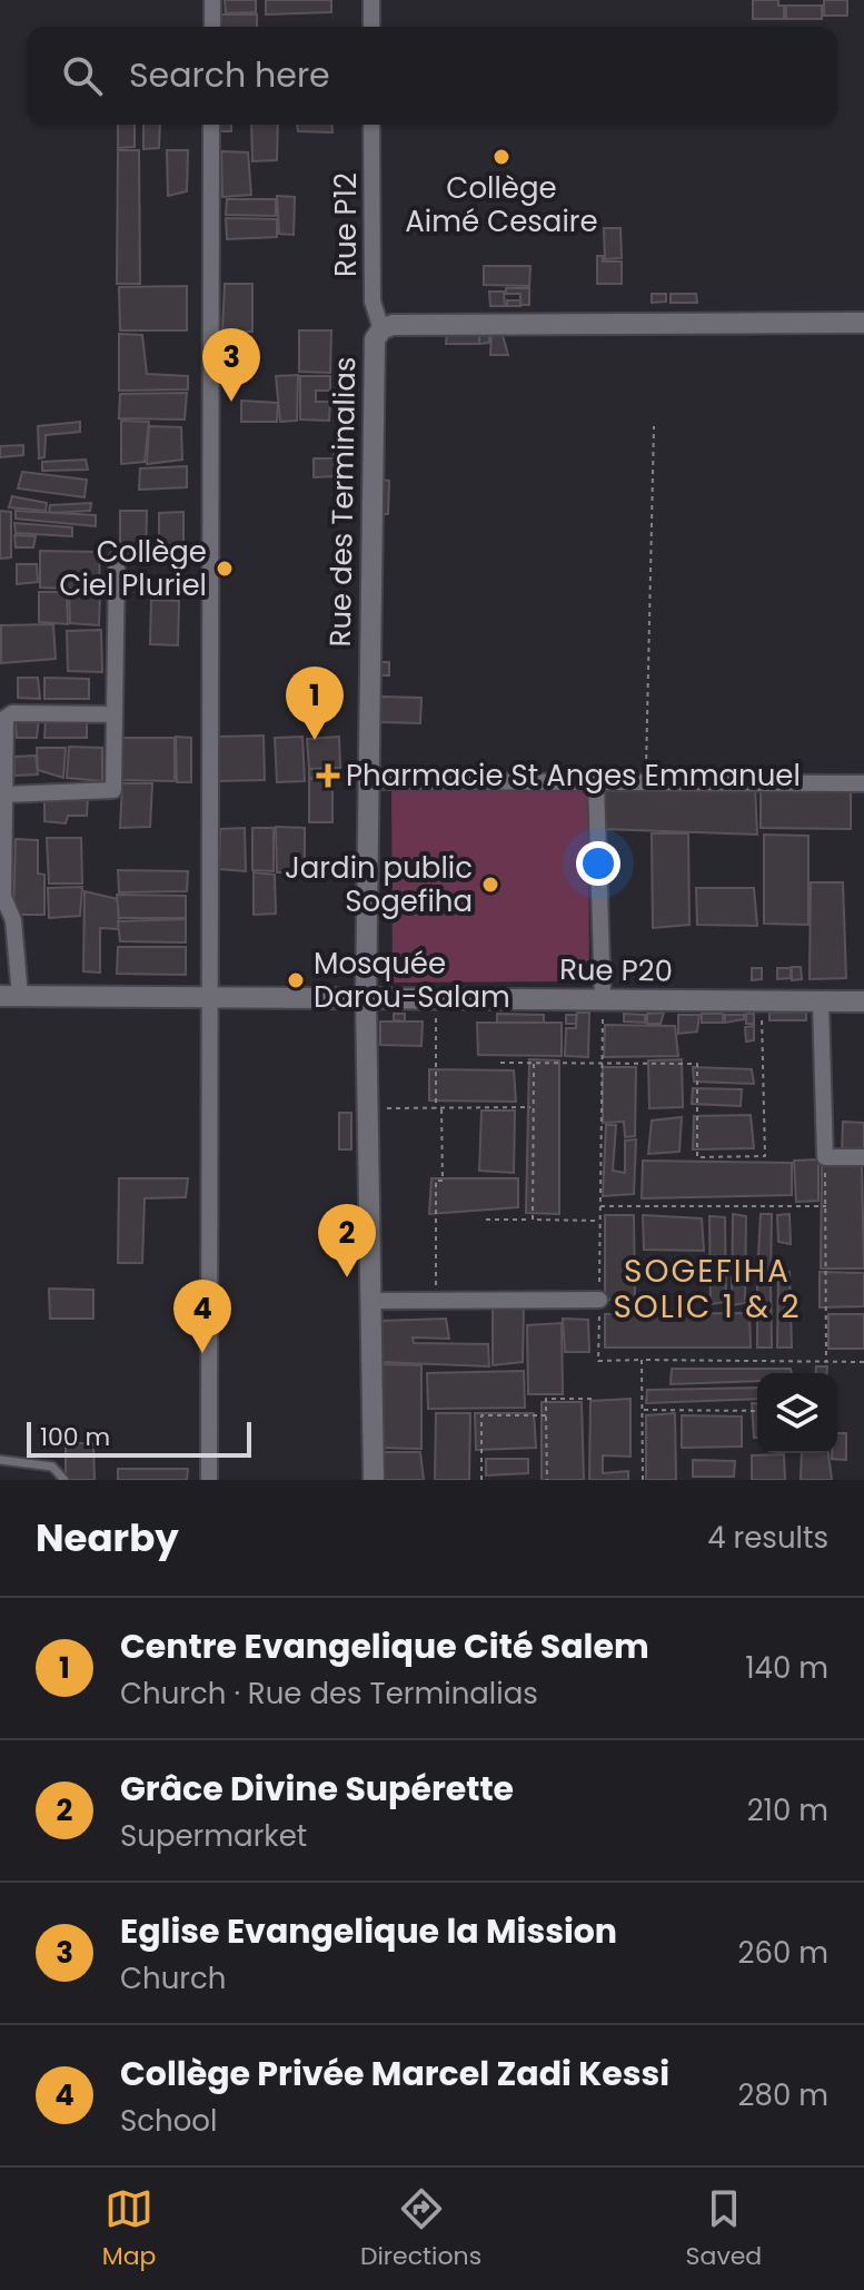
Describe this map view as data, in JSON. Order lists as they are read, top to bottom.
{
  "streets": {
    "street": ["Rue P12", "Rue des Terminalias", "Rue P20"]
  },
  "crossings": [
    ["Rue P12", "Rue des Terminalias"],
    ["Rue des Terminalias", "Rue P20"]
  ],
  "districts": ["SOGEFIHA SOLIC 1 & 2"],
  "places": {
    "other": [
      "Collège Aimé Cesaire",
      "Collège Ciel Pluriel",
      "Jardin public Sogefiha",
      "Mosquée Darou-Salam"
    ],
    "health": ["Pharmacie St Anges Emmanuel"]
  },
  "scale_bar": "100 m",
  "page": {
    "search": "Search here",
    "pins": [
      "3",
      "1",
      "2",
      "4"
    ],
    "scale": "100 m",
    "heading": ["Nearby", "4 results"],
    "list": [
      {
        "mark": "1",
        "name": "Centre Evangelique Cité Salem",
        "note": "Church · Rue des Terminalias",
        "value": "140 m"
      },
      {
        "mark": "2",
        "name": "Grâce Divine Supérette",
        "note": "Supermarket",
        "value": "210 m"
      },
      {
        "mark": "3",
        "name": "Eglise Evangelique la Mission",
        "note": "Church",
        "value": "260 m"
      },
      {
        "mark": "4",
        "name": "Collège Privée Marcel Zadi Kessi",
        "note": "School",
        "value": "280 m"
      }
    ],
    "nav": ["Map", "Directions", "Saved"]
  }
}
